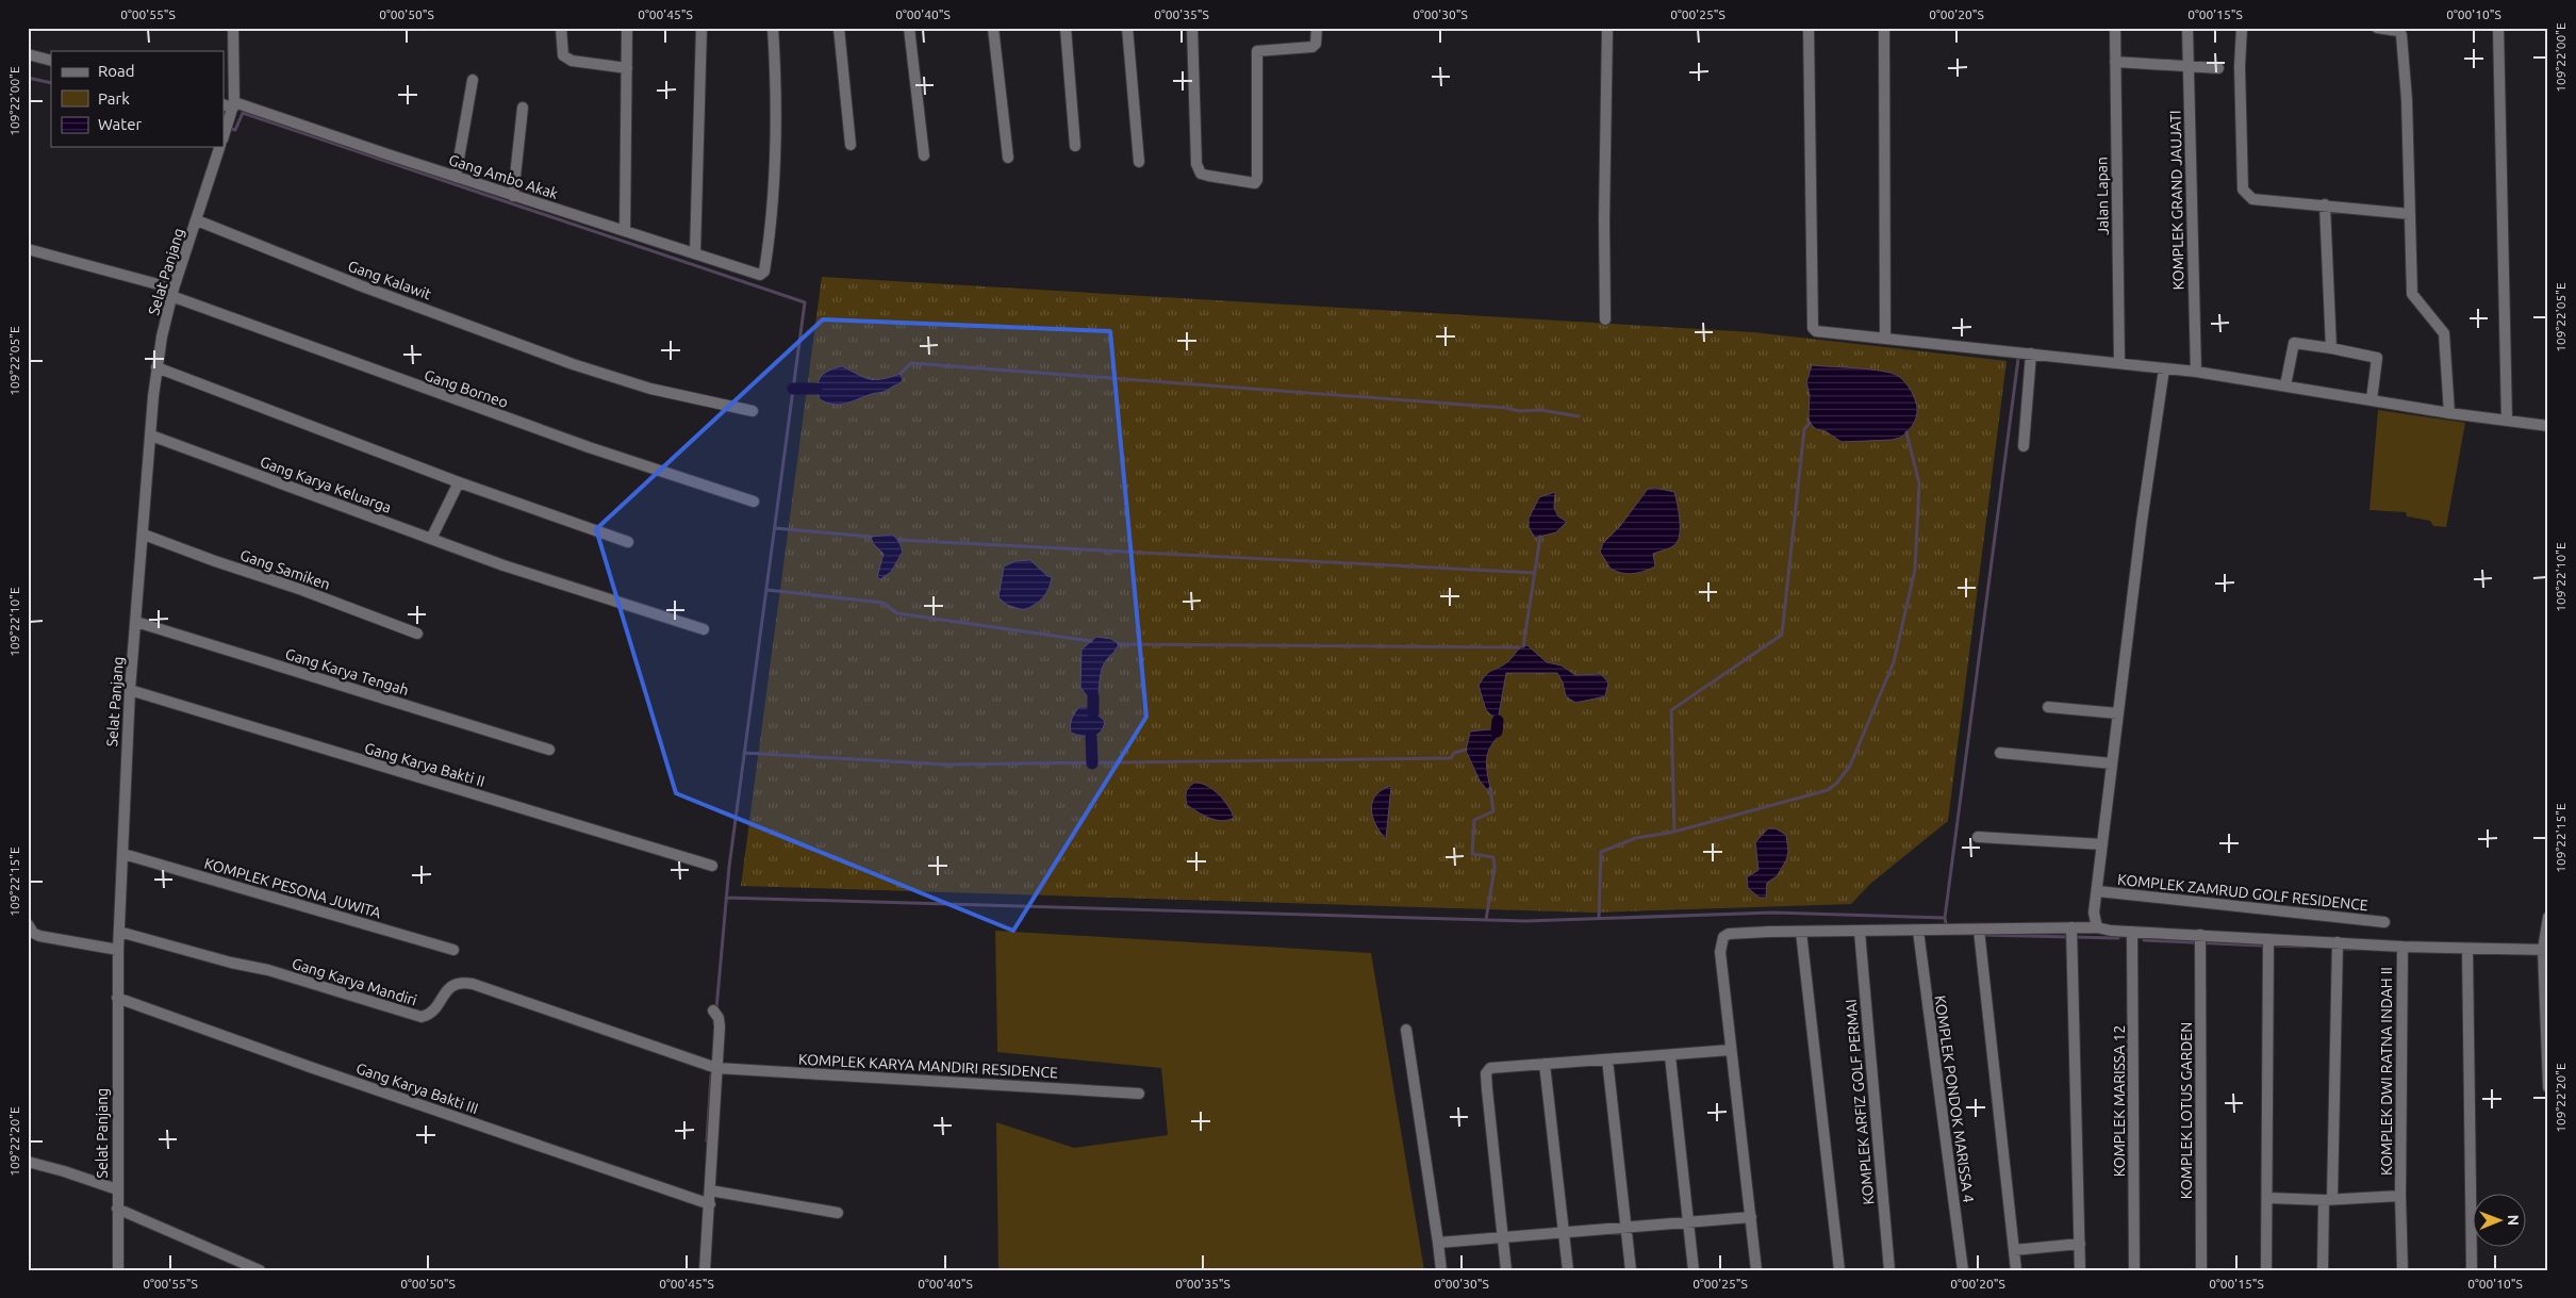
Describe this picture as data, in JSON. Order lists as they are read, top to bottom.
{
  "streets": {
    "street": [
      "Gang Ambo Akak",
      "Jalan Lapan",
      "KOMPLEK GRAND JAUJATI",
      "Selat Panjang",
      "Gang Kalawit",
      "Gang Borneo",
      "Gang Karya Keluarga",
      "Gang Samiken",
      "Gang Karya Tengah",
      "Gang Karya Bakti II",
      "KOMPLEK PESONA JUWITA",
      "KOMPLEK ZAMRUD GOLF RESIDENCE",
      "Gang Karya Mandiri",
      "KOMPLEK KARYA MANDIRI RESIDENCE",
      "KOMPLEK DWI RATNA INDAH II",
      "Gang Karya Bakti III",
      "KOMPLEK PONDOK MARISSA 4",
      "KOMPLEK MARISSA 12",
      "KOMPLEK ARFIZ GOLF PERMAI",
      "KOMPLEK LOTUS GARDEN"
    ]
  },
  "crossings": [
    ["Selat Panjang", "Gang Kalawit"],
    ["Selat Panjang", "Gang Borneo"],
    ["Selat Panjang", "Gang Karya Keluarga"],
    ["Selat Panjang", "Gang Samiken"],
    ["Selat Panjang", "Gang Karya Tengah"],
    ["Selat Panjang", "Gang Karya Bakti II"],
    ["Selat Panjang", "KOMPLEK PESONA JUWITA"],
    ["Selat Panjang", "Gang Karya Mandiri"],
    ["Selat Panjang", "Gang Karya Bakti III"],
    ["Gang Karya Mandiri", "KOMPLEK KARYA MANDIRI RESIDENCE"]
  ],
  "legend": ["Road", "Park", "Water"],
  "north": "right",
  "coordinates": [
    "0°00'55\"S",
    "0°00'50\"S",
    "0°00'45\"S",
    "0°00'40\"S",
    "0°00'35\"S",
    "0°00'30\"S",
    "0°00'25\"S",
    "0°00'20\"S",
    "0°00'15\"S",
    "0°00'10\"S",
    "109°22'00\"E",
    "109°22'05\"E",
    "109°22'10\"E",
    "109°22'15\"E",
    "109°22'20\"E"
  ]
}
